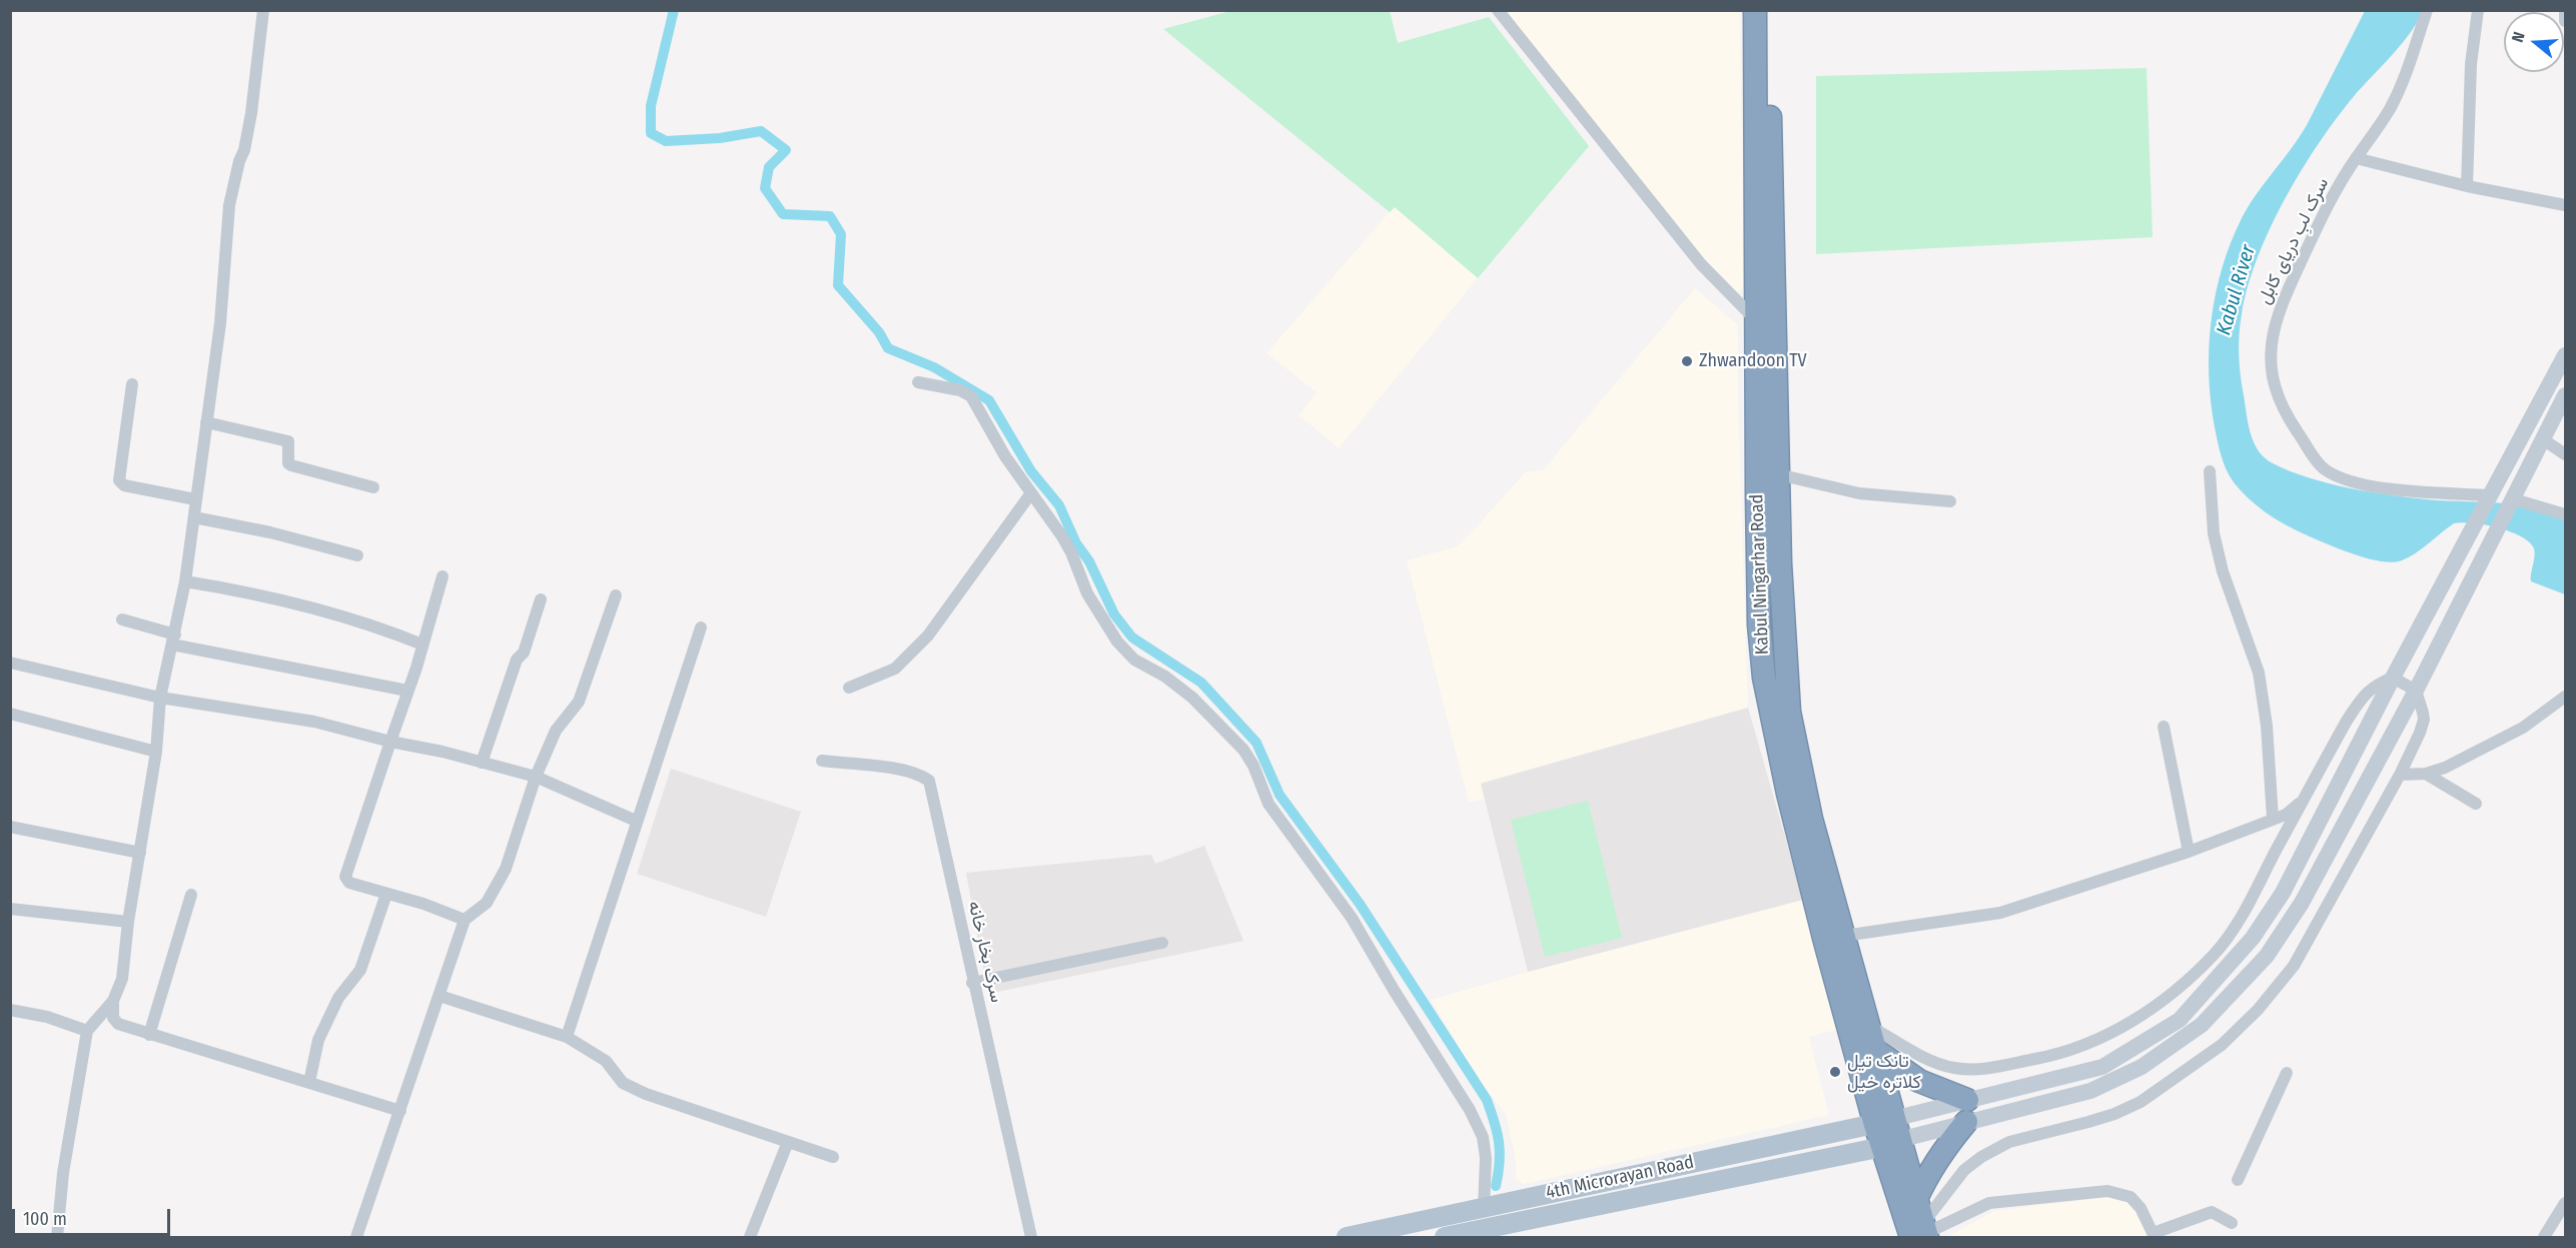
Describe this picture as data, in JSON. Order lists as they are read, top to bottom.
{
  "streets": {
    "highway": ["Kabul Ningarhar Road"],
    "main road": ["4th Microrayan Road"],
    "street": ["سرک لبِ دریای کابل", "سرک بخار خانه"]
  },
  "crossings": [
    ["Kabul Ningarhar Road", "4th Microrayan Road"]
  ],
  "water": ["Kabul River"],
  "places": ["Zhwandoon TV", "تانک تیل کلاتره خیل"],
  "scale_bar": "100 m",
  "north": "left"
}
